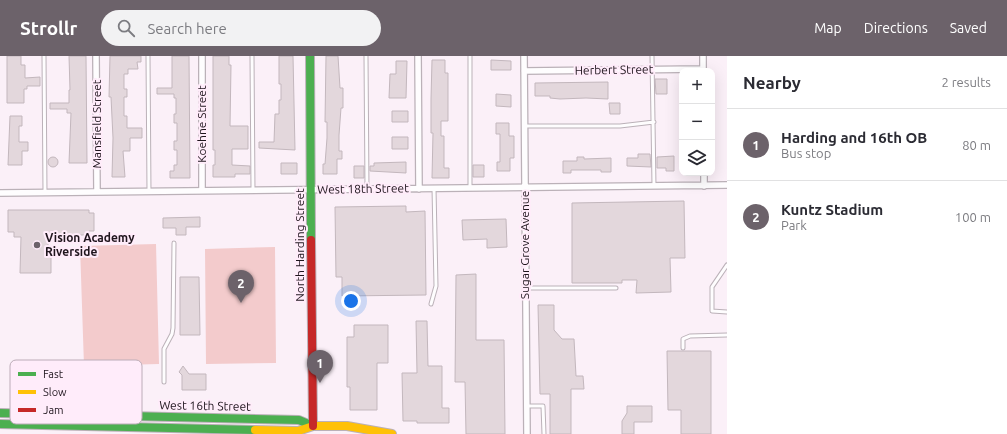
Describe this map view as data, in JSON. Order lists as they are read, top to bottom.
{
  "streets": {
    "main road": ["North Harding Street", "West 16th Street"],
    "street": [
      "Herbert Street",
      "Mansfield Street",
      "Koehne Street",
      "West 18th Street",
      "Sugar Grove Avenue"
    ]
  },
  "crossings": [
    ["Herbert Street", "Sugar Grove Avenue"],
    ["Mansfield Street", "West 18th Street"],
    ["Koehne Street", "West 18th Street"],
    ["West 18th Street", "North Harding Street"],
    ["West 18th Street", "Sugar Grove Avenue"],
    ["North Harding Street", "West 16th Street"]
  ],
  "places": ["Vision Academy Riverside"],
  "legend": ["Fast", "Slow", "Jam"],
  "page": {
    "header": "Strollr",
    "search": "Search here",
    "nav": ["Map", "Directions", "Saved"],
    "heading": ["Nearby", "2 results"],
    "map_buttons": ["+", "−"],
    "list": [
      {
        "mark": "1",
        "name": "Harding and 16th OB",
        "note": "Bus stop",
        "value": "80 m"
      },
      {
        "mark": "2",
        "name": "Kuntz Stadium",
        "note": "Park",
        "value": "100 m"
      }
    ],
    "pins": ["2", "1"]
  }
}
